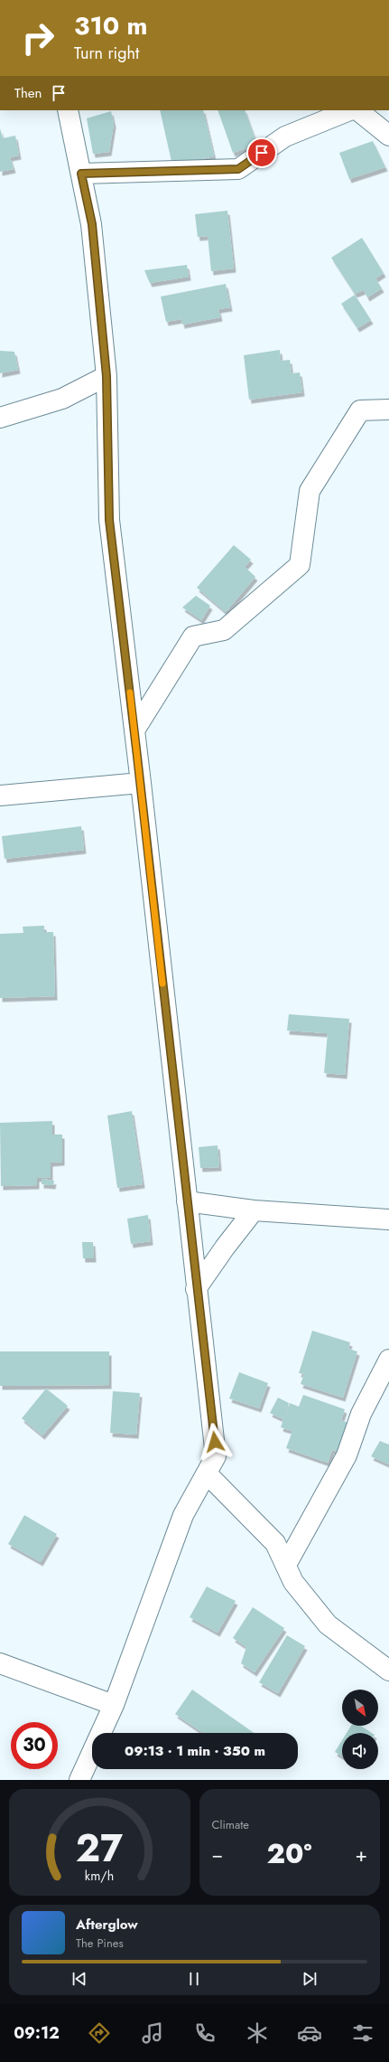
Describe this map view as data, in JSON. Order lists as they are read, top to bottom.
{
  "north": "bottom right",
  "page": {
    "turn": ["310 m", "Turn right"],
    "then": "Then",
    "limit": "30",
    "trip": "09:13 · 1 min · 350 m",
    "tile": "Climate",
    "heat": ["−", "20°", "+"],
    "song": ["Afterglow", "The Pines"],
    "tabs": "09:12",
    "gauge": ["27", "km/h"]
  }
}
